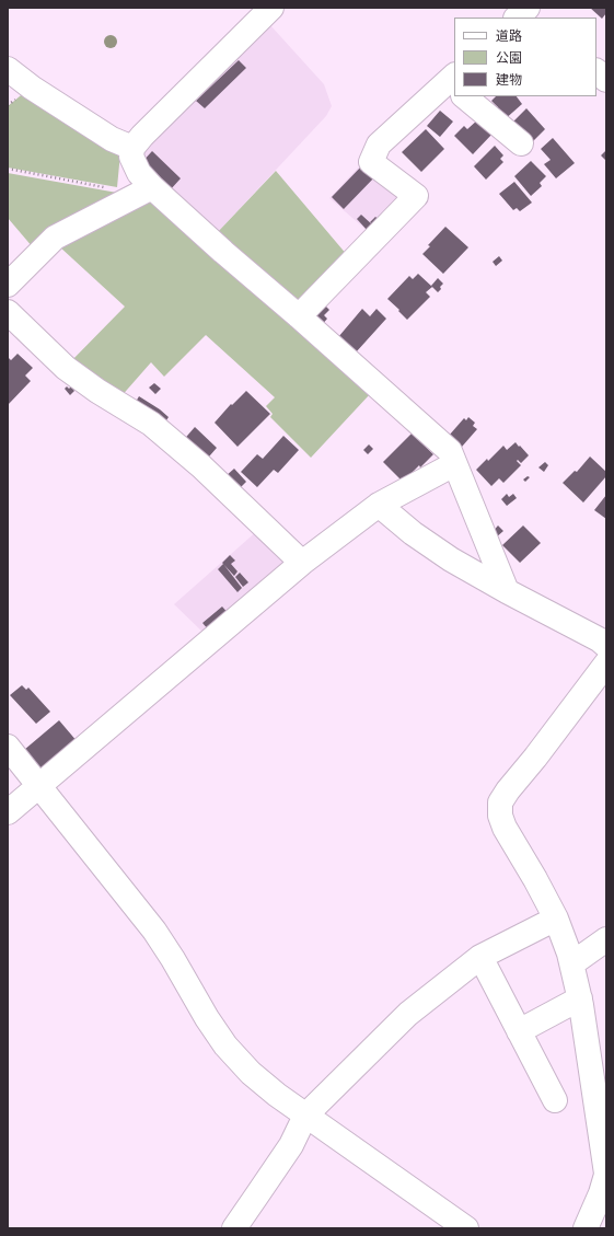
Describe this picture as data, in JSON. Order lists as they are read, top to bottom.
{
  "legend": ["道路", "公園", "建物"]
}
